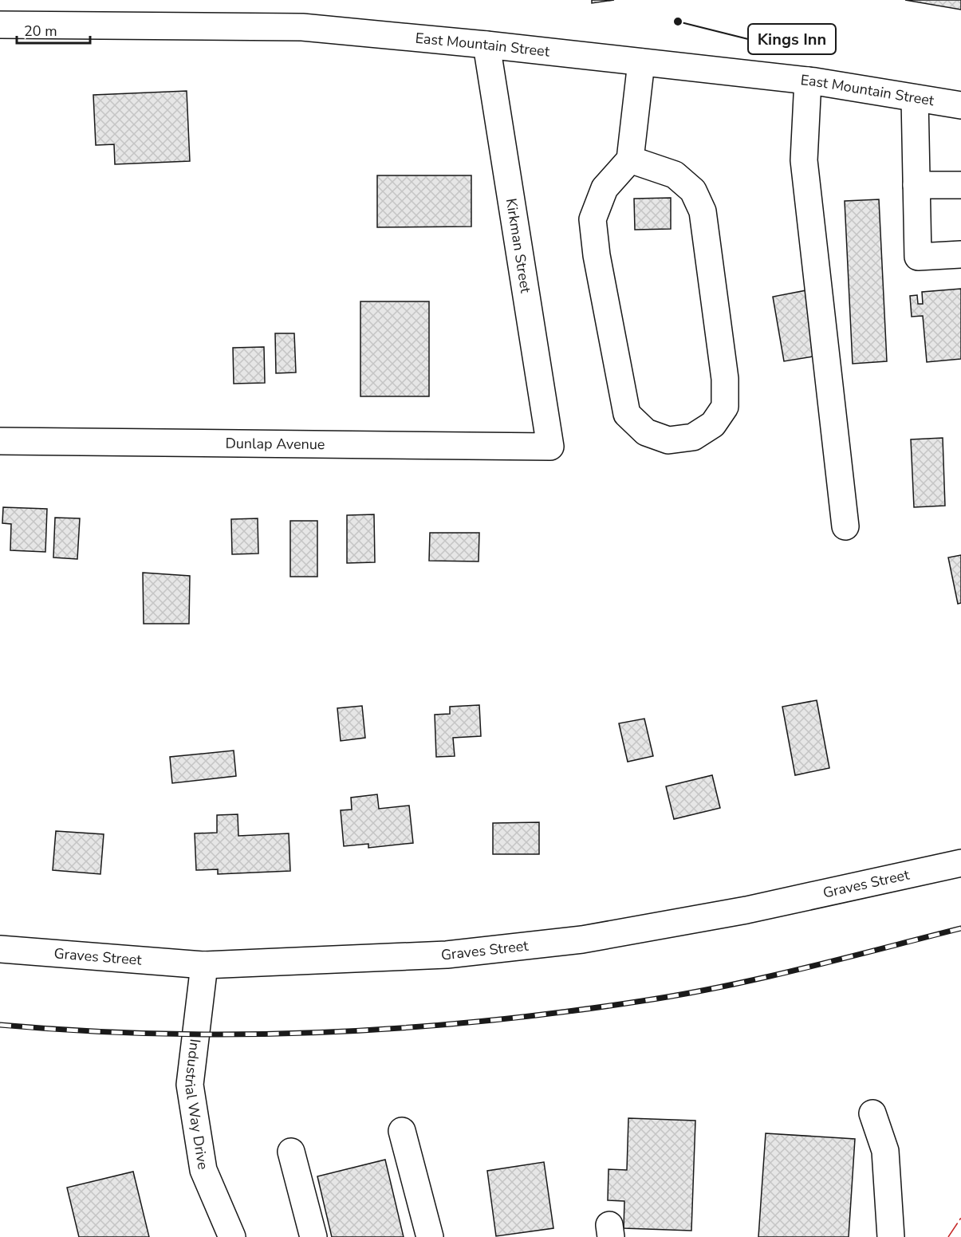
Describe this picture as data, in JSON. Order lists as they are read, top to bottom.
{
  "streets": {
    "street": [
      "East Mountain Street",
      "Kirkman Street",
      "Dunlap Avenue",
      "Graves Street",
      "Industrial Way Drive"
    ]
  },
  "crossings": [
    ["East Mountain Street", "Kirkman Street"],
    ["Kirkman Street", "Dunlap Avenue"],
    ["Graves Street", "Industrial Way Drive"]
  ],
  "places": ["Kings Inn"],
  "scale_bar": "20 m"
}
